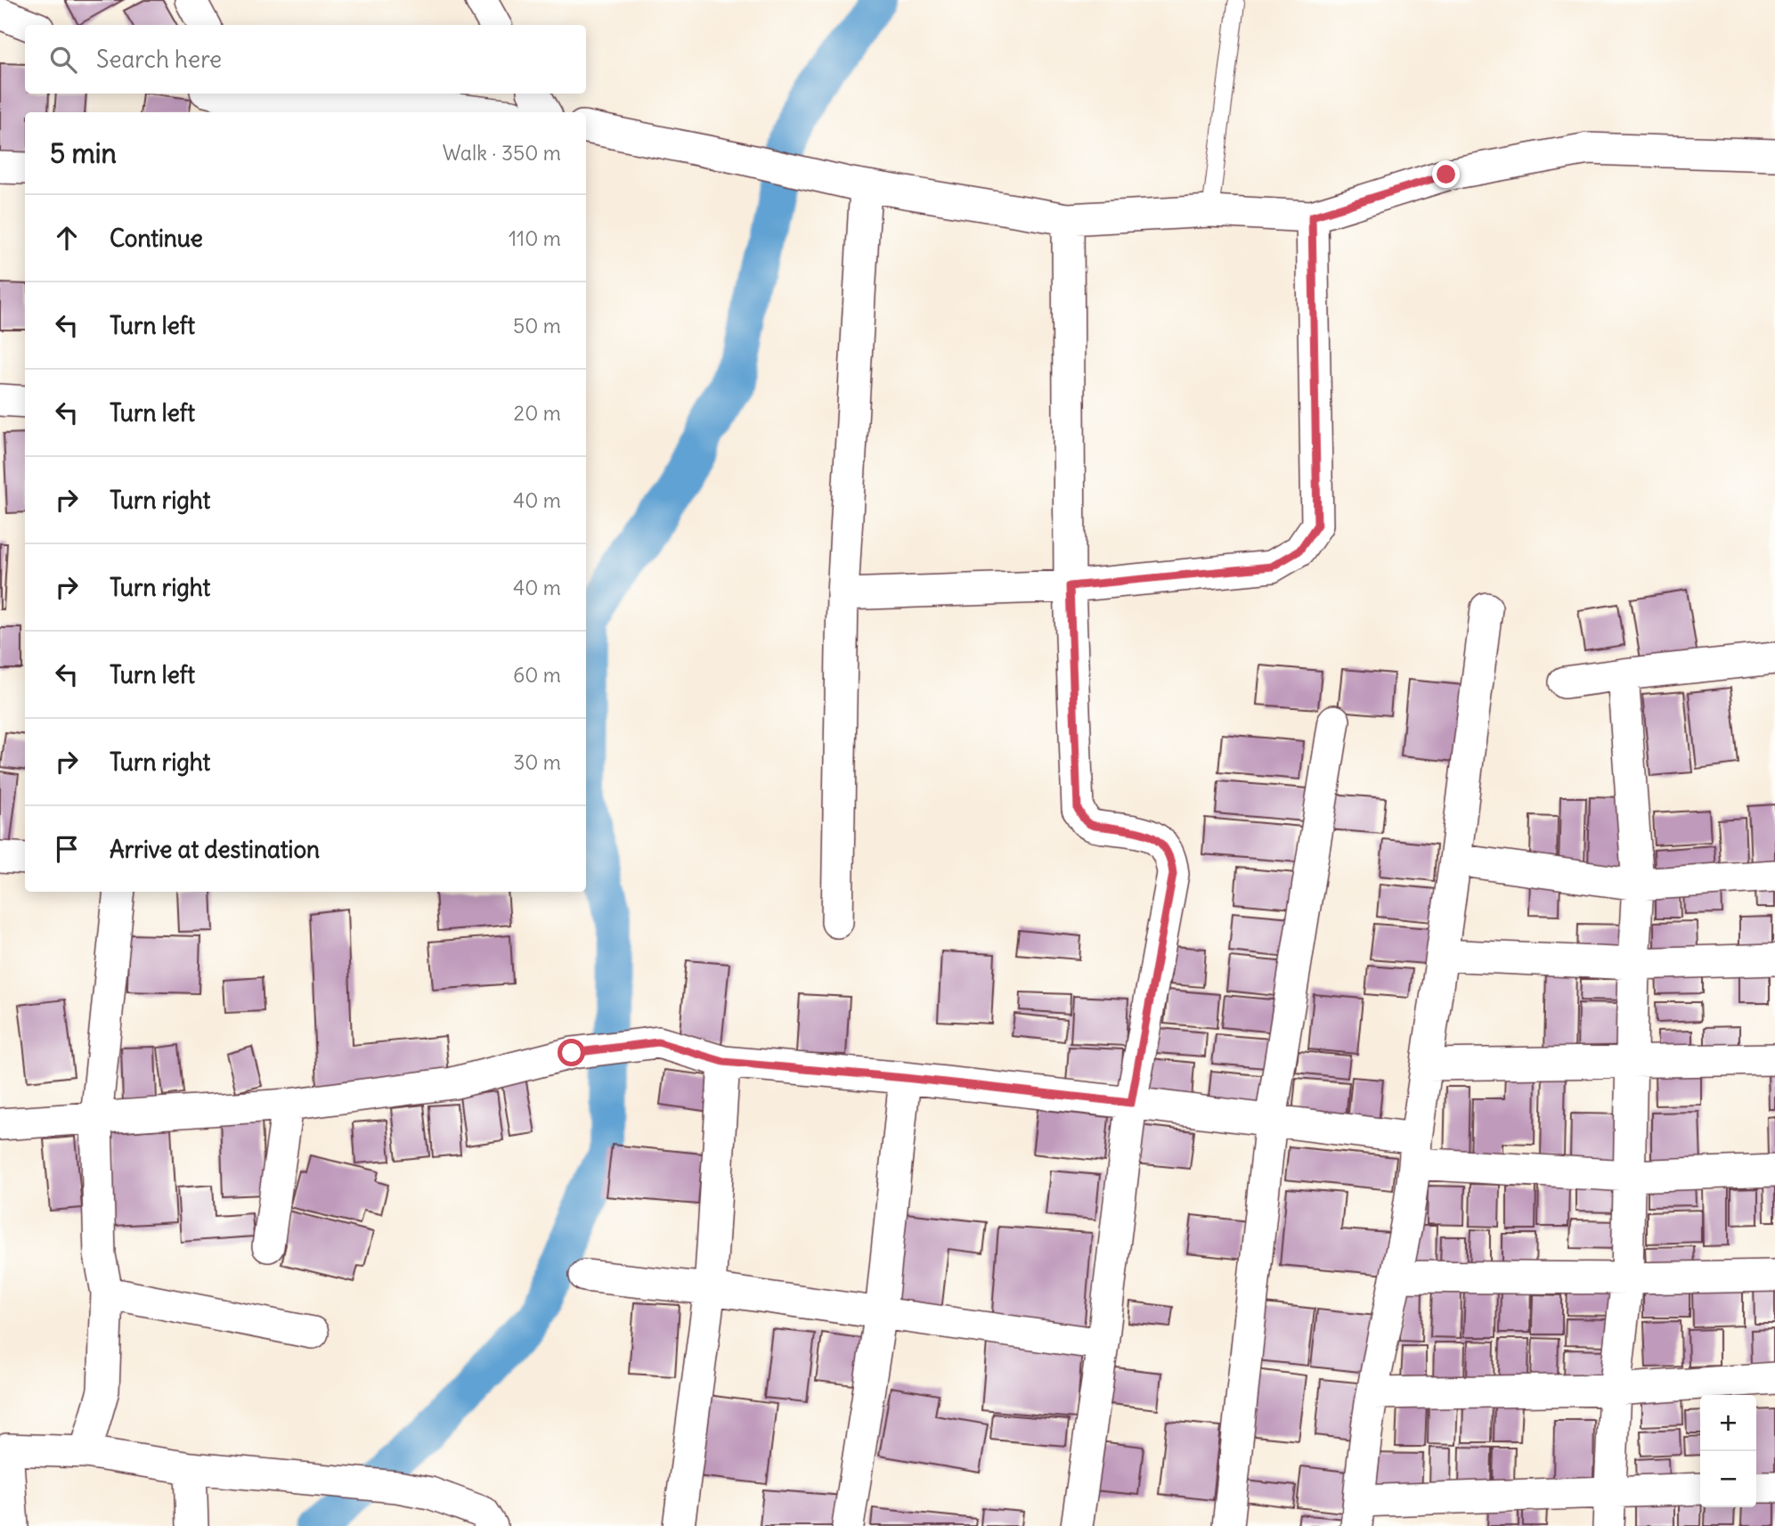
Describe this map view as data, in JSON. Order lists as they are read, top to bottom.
{
  "page": {
    "search": "Search here",
    "heading": ["5 min", "Walk · 350 m"],
    "list": [
      ["Continue", "110 m"],
      ["Turn left", "50 m"],
      ["Turn left", "20 m"],
      ["Turn right", "40 m"],
      ["Turn right", "40 m"],
      ["Turn left", "60 m"],
      ["Turn right", "30 m"],
      "Arrive at destination"
    ],
    "map_buttons": ["+", "−"]
  }
}
